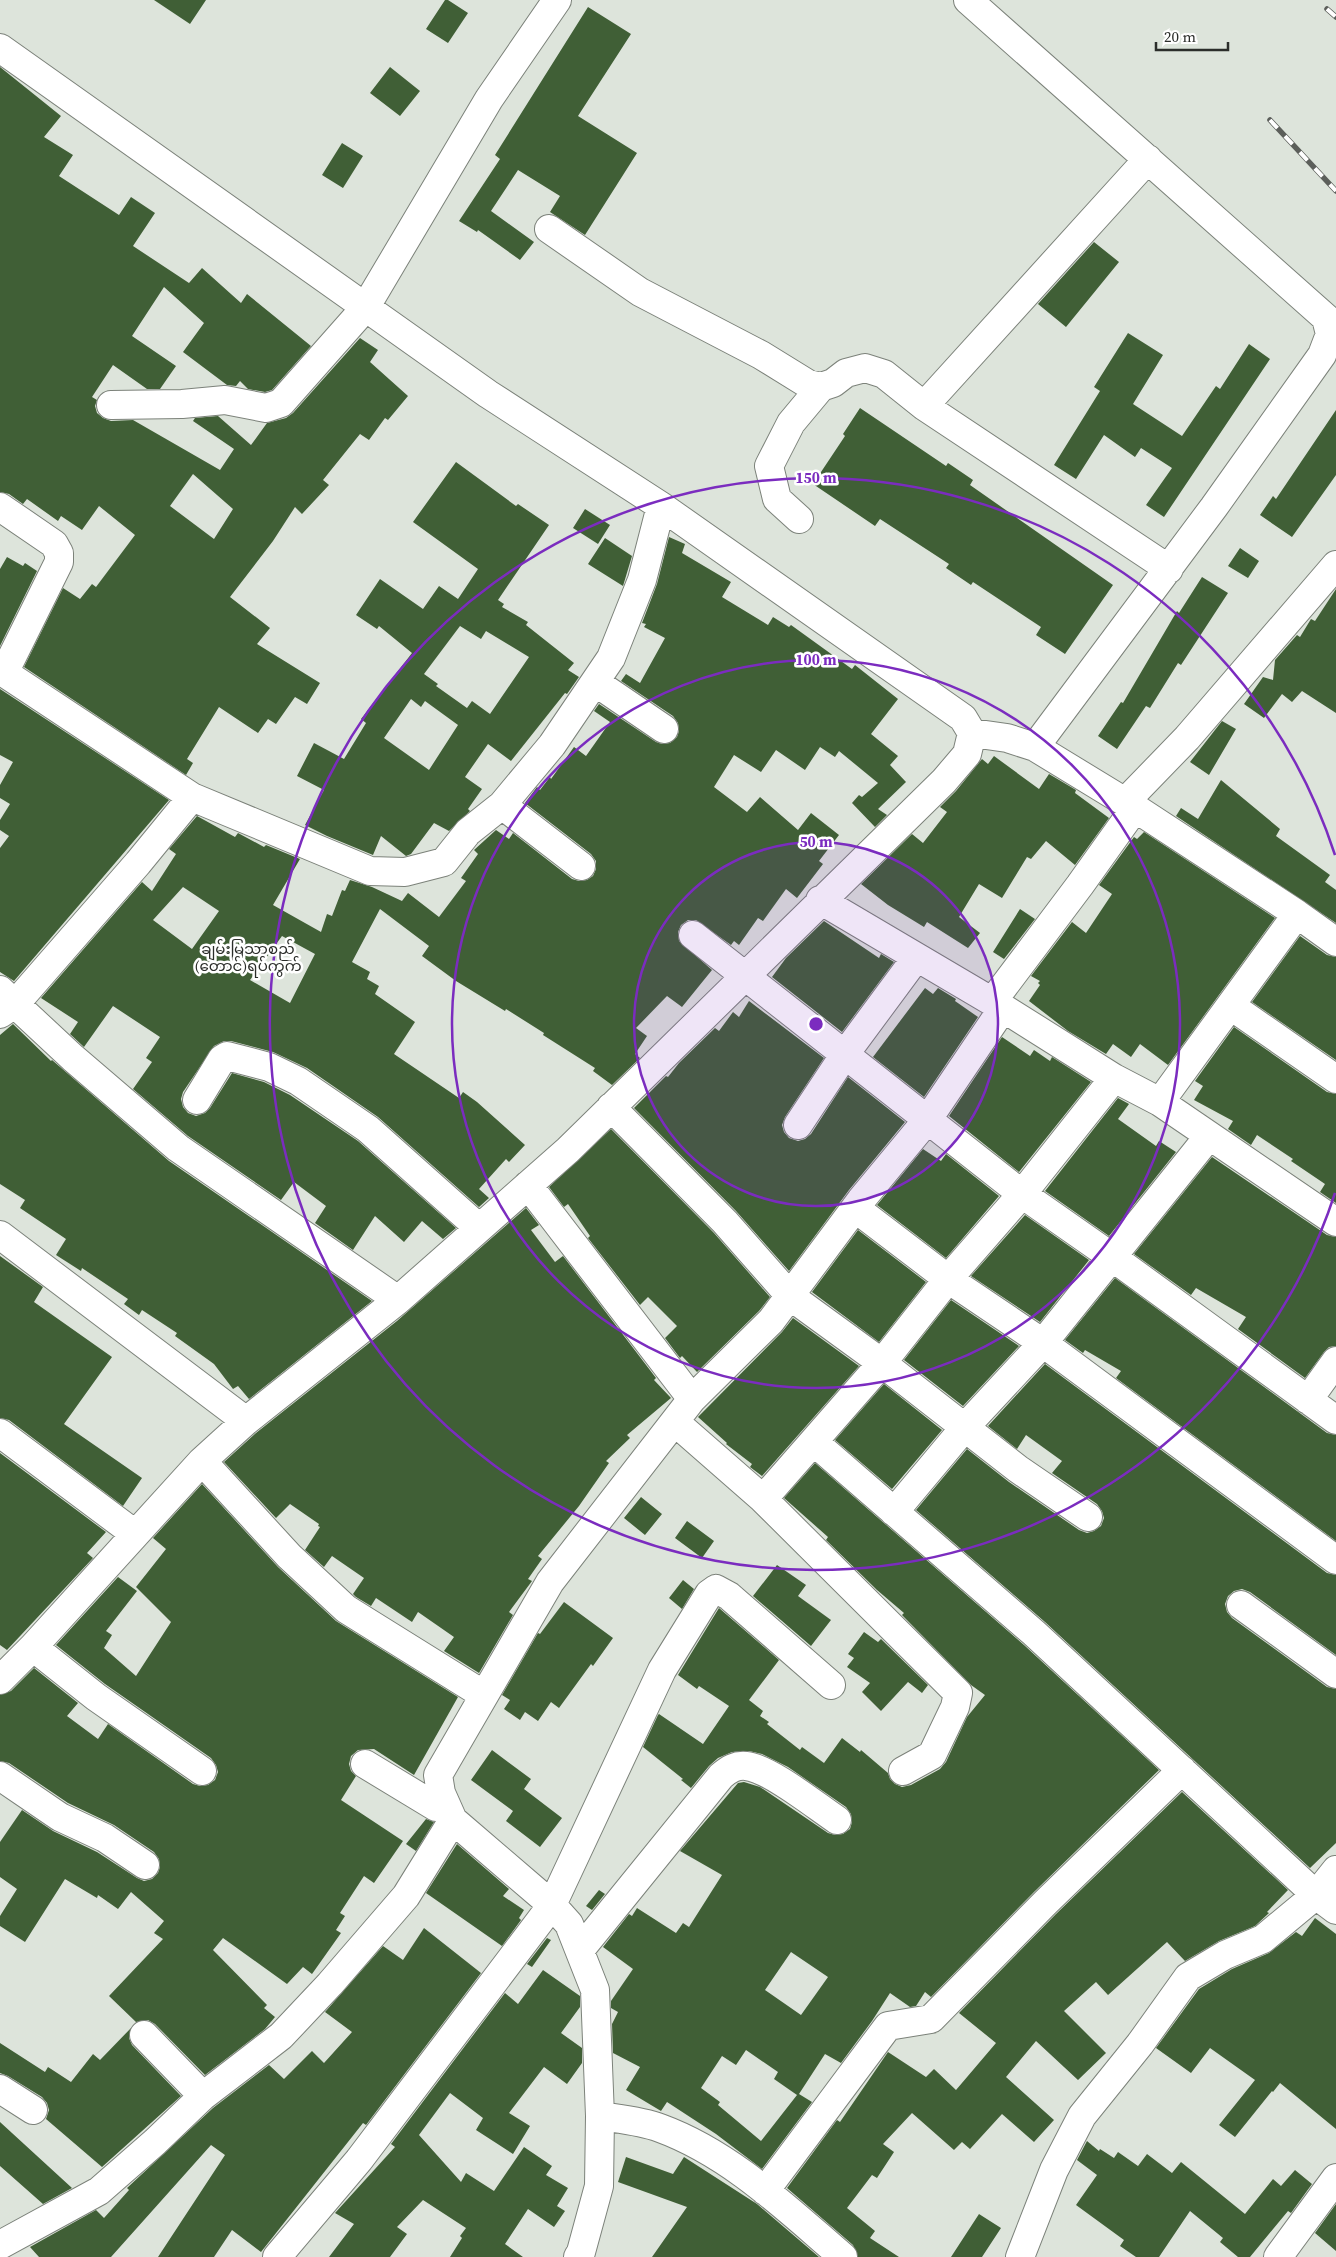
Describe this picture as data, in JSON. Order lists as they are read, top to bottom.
{
  "districts": ["ချမ်းမြသာစည် (တောင်)ရပ်ကွက်"],
  "scale_bar": "20 m",
  "rings": ["150 m", "100 m", "50 m"]
}
